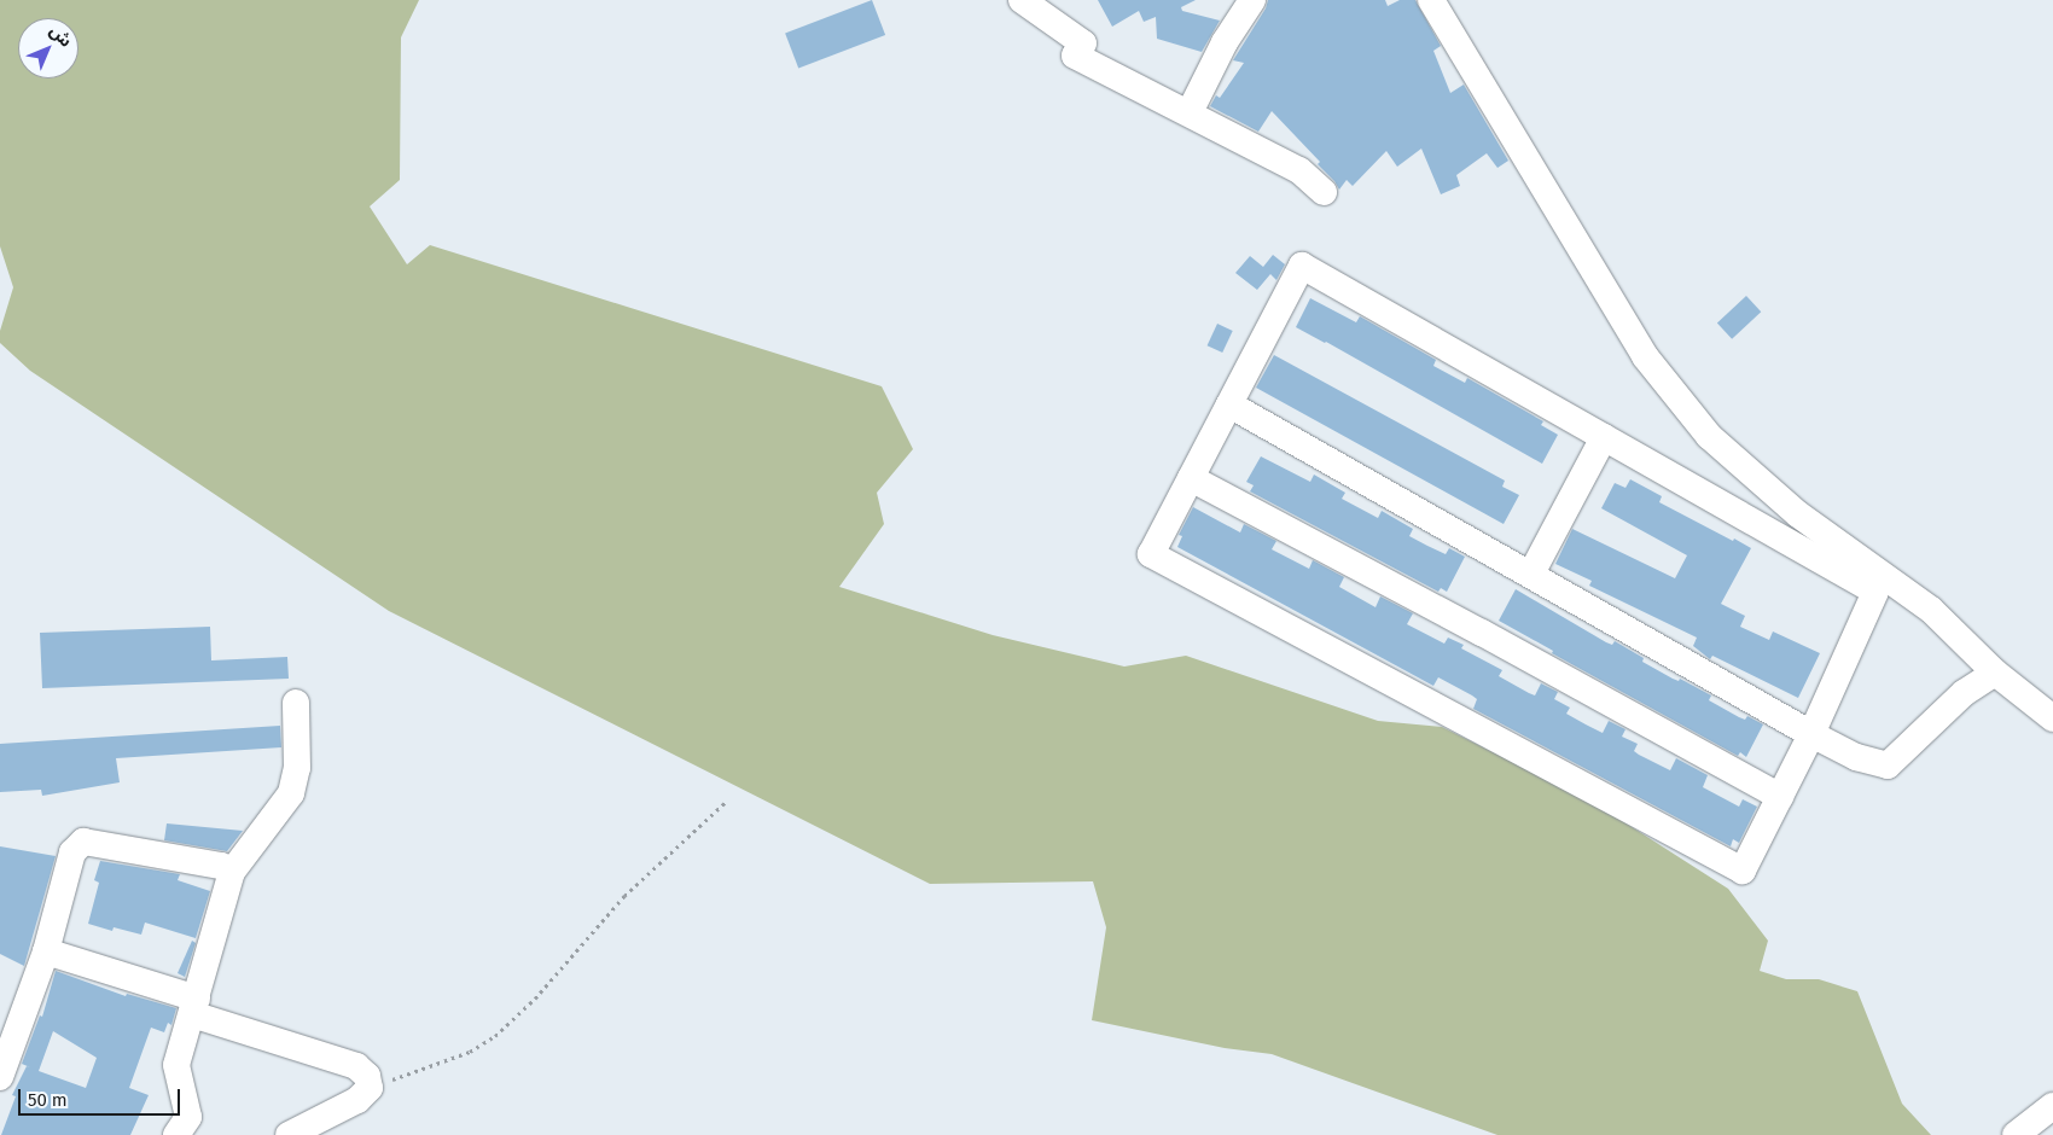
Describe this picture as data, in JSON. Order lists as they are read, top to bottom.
{
  "scale_bar": "50 m",
  "north": "top right"
}
